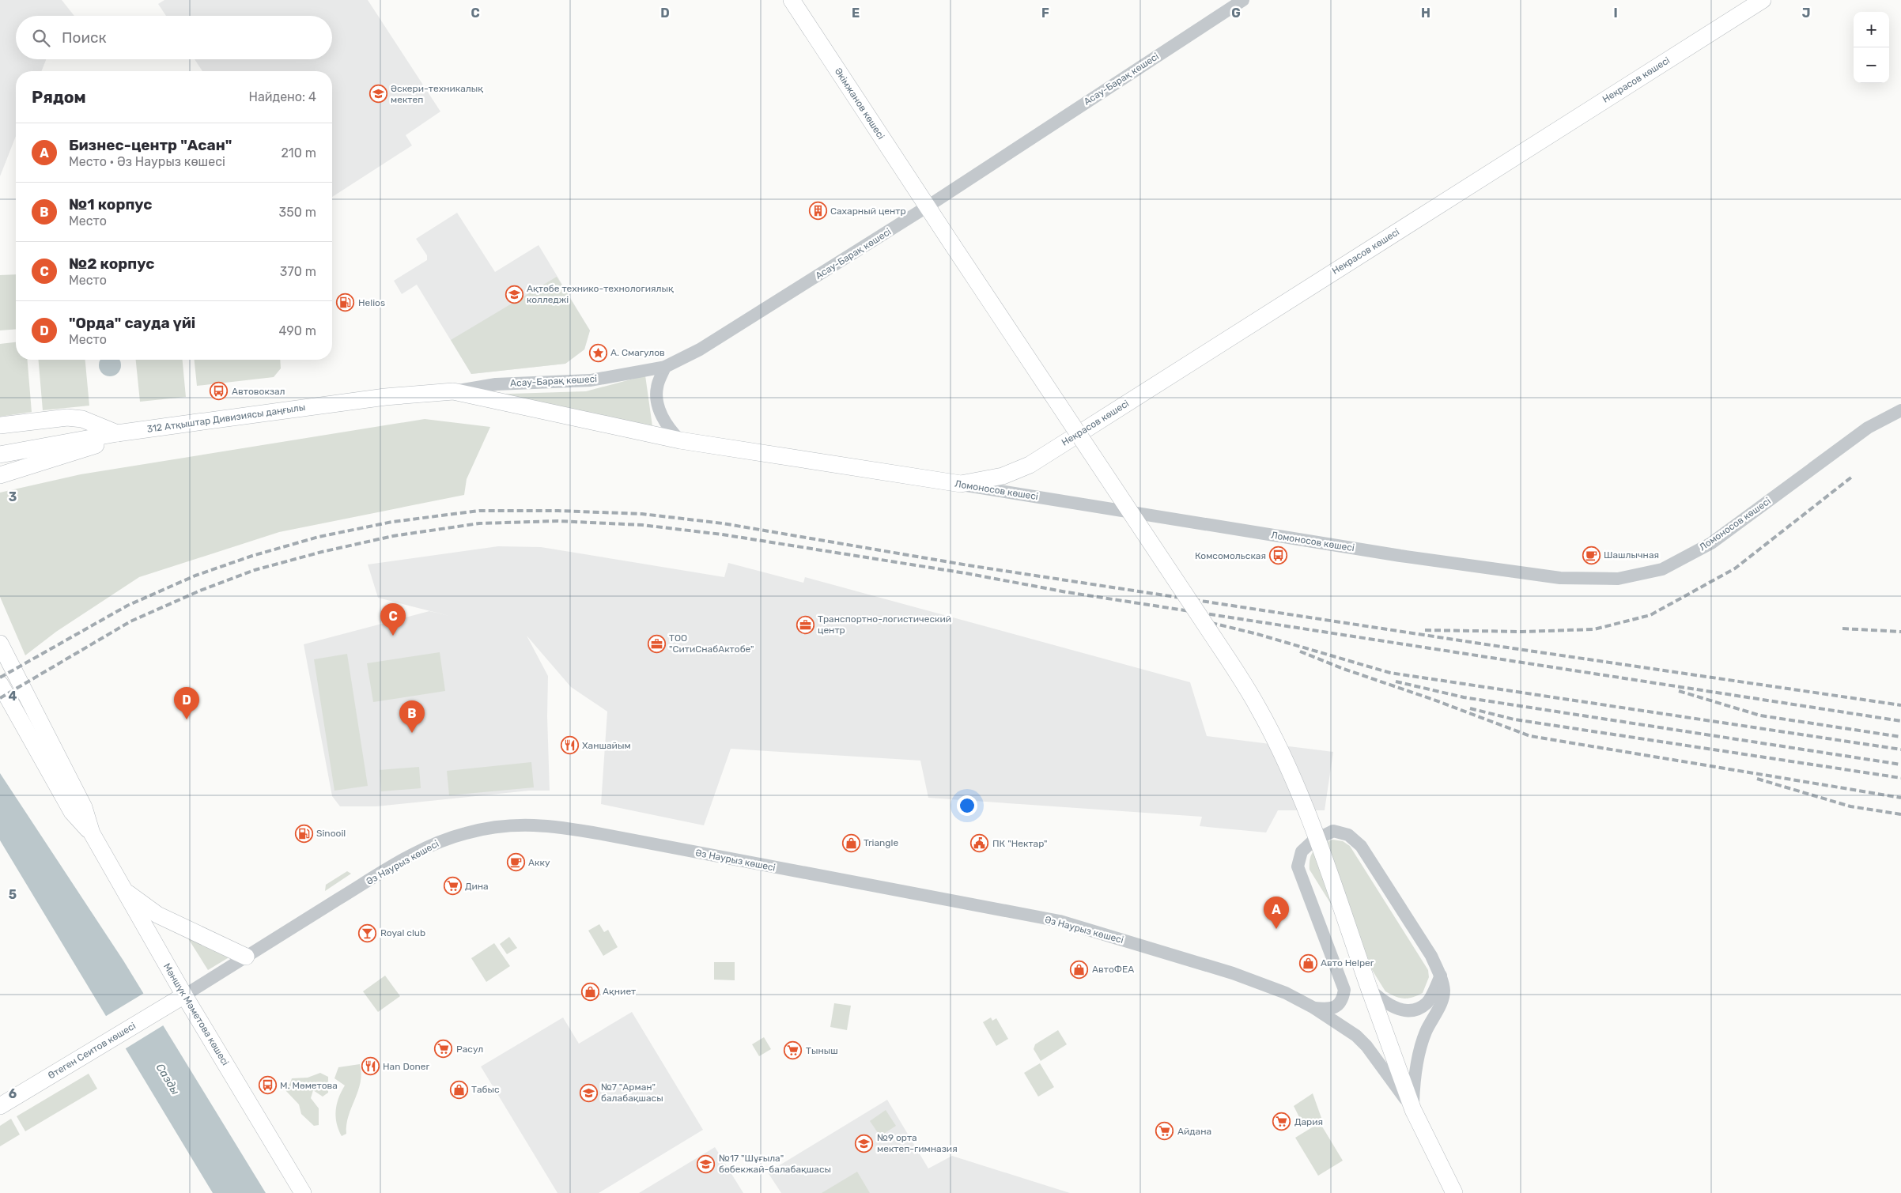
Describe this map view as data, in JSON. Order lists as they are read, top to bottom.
{
  "streets": {
    "main road": [
      "Некрасов көшесі",
      "Әкімжанов көшесі",
      "312 Атқыштар Дивизиясы даңғылы",
      "Ломоносов көшесі",
      "Мәншүк Мәметова көшесі",
      "Өтеген Сеитов көшесі"
    ],
    "street": ["Асау-Барақ көшесі", "Әз Наурыз көшесі"]
  },
  "crossings": [
    ["Асау-Барақ көшесі", "Әкімжанов көшесі"],
    ["Асау-Барақ көшесі", "312 Атқыштар Дивизиясы даңғылы"],
    ["Некрасов көшесі", "Ломоносов көшесі"],
    ["Әкімжанов көшесі", "Әз Наурыз көшесі"],
    ["312 Атқыштар Дивизиясы даңғылы", "Ломоносов көшесі"],
    ["Әз Наурыз көшесі", "Мәншүк Мәметова көшесі"],
    ["Әз Наурыз көшесі", "Өтеген Сеитов көшесі"],
    ["Мәншүк Мәметова көшесі", "Өтеген Сеитов көшесі"]
  ],
  "water": ["Сазды"],
  "places": {
    "school or university": [
      "Әскери-техникалық мектеп",
      "Ақтөбе технико-технологиялық колледжі",
      "№7 \"Арман\" балабақшасы",
      "№9 орта мектеп-гимназия",
      "№17 \"Шұғыла\" бөбекжай-балабақшасы"
    ],
    "building": ["Сахарный центр"],
    "fuel station": ["Helios", "Sinooil"],
    "place": ["А. Смагулов"],
    "bus stop": ["Автовокзал", "Комсомольская", "М. Мәметова"],
    "cafe": ["Шашлычная", "Акку"],
    "office": ["Транспортно-логистический центр", "ТОО \"СитиСнабАктобе\""],
    "restaurant": ["Ханшайым", "Han Doner"],
    "shop": [
      "Triangle",
      "Авто Helper",
      "АвтоФЕА",
      "Ақниет",
      "Табыс"
    ],
    "public building": ["ПК \"Нектар\""],
    "supermarket": [
      "Дина",
      "Расул",
      "Тыныш",
      "Дария",
      "Айдана"
    ],
    "bar": ["Royal club"]
  },
  "page": {
    "map_buttons": ["+", "−"],
    "search": "Поиск",
    "heading": ["Рядом", "Найдено: 4"],
    "list": [
      {
        "mark": "A",
        "name": "Бизнес-центр \"Асан\"",
        "note": "Место · Әз Наурыз көшесі",
        "value": "210 m"
      },
      {
        "mark": "B",
        "name": "№1 корпус",
        "note": "Место",
        "value": "350 m"
      },
      {
        "mark": "C",
        "name": "№2 корпус",
        "note": "Место",
        "value": "370 m"
      },
      {
        "mark": "D",
        "name": "\"Орда\" сауда үйі",
        "note": "Место",
        "value": "490 m"
      }
    ],
    "pins": [
      "C",
      "D",
      "B",
      "A"
    ]
  },
  "grid": {
    "columns": [
      "C",
      "D",
      "E",
      "F",
      "G",
      "H",
      "I",
      "J"
    ],
    "rows": [
      "3",
      "4",
      "5",
      "6"
    ]
  }
}
